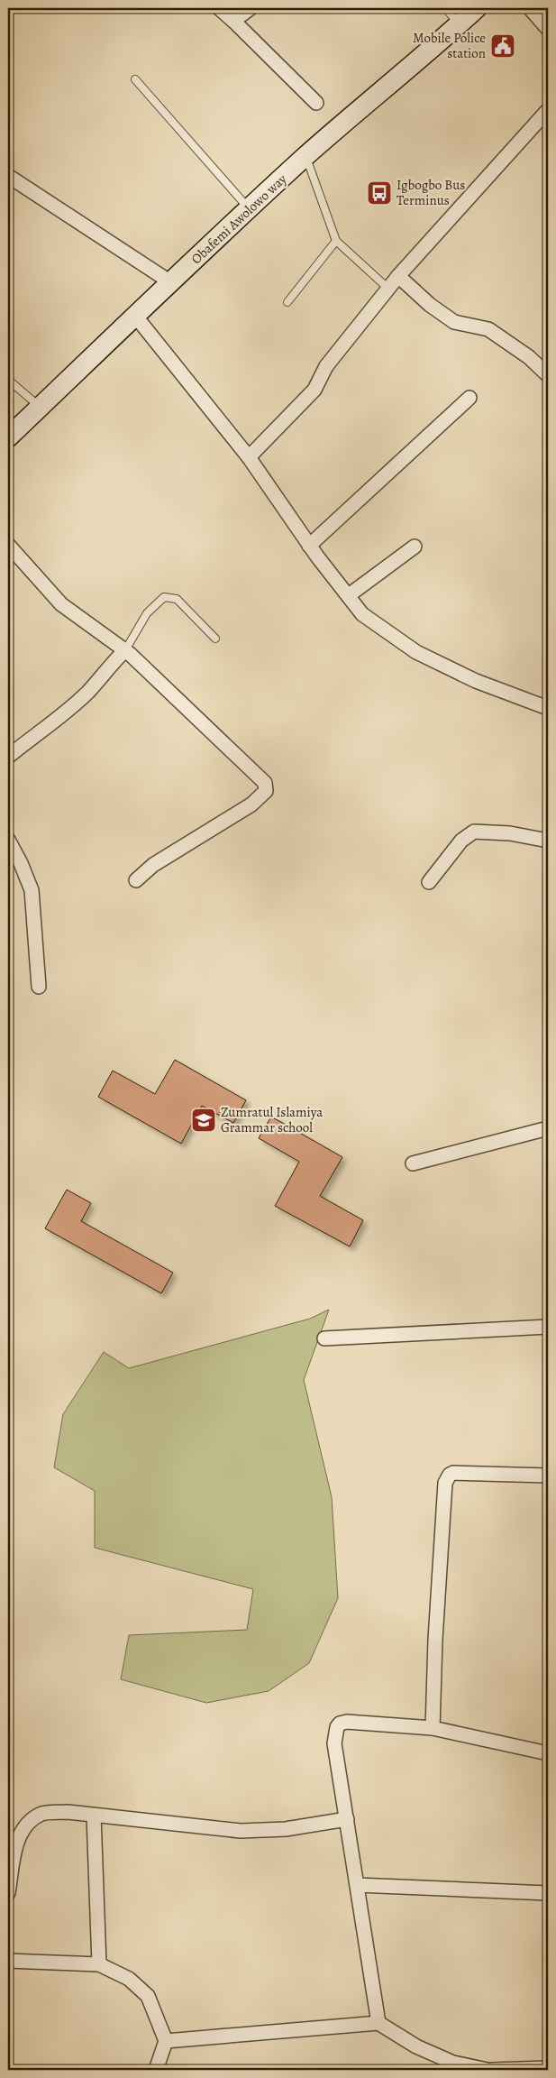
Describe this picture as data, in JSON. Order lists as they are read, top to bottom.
{
  "streets": {
    "main road": ["Obafemi Awolowo way"]
  },
  "places": {
    "public building": ["Mobile Police station"],
    "bus stop": ["Igbogbo Bus Terminus"],
    "school or university": ["Zumratul Islamiya Grammar school"]
  }
}
